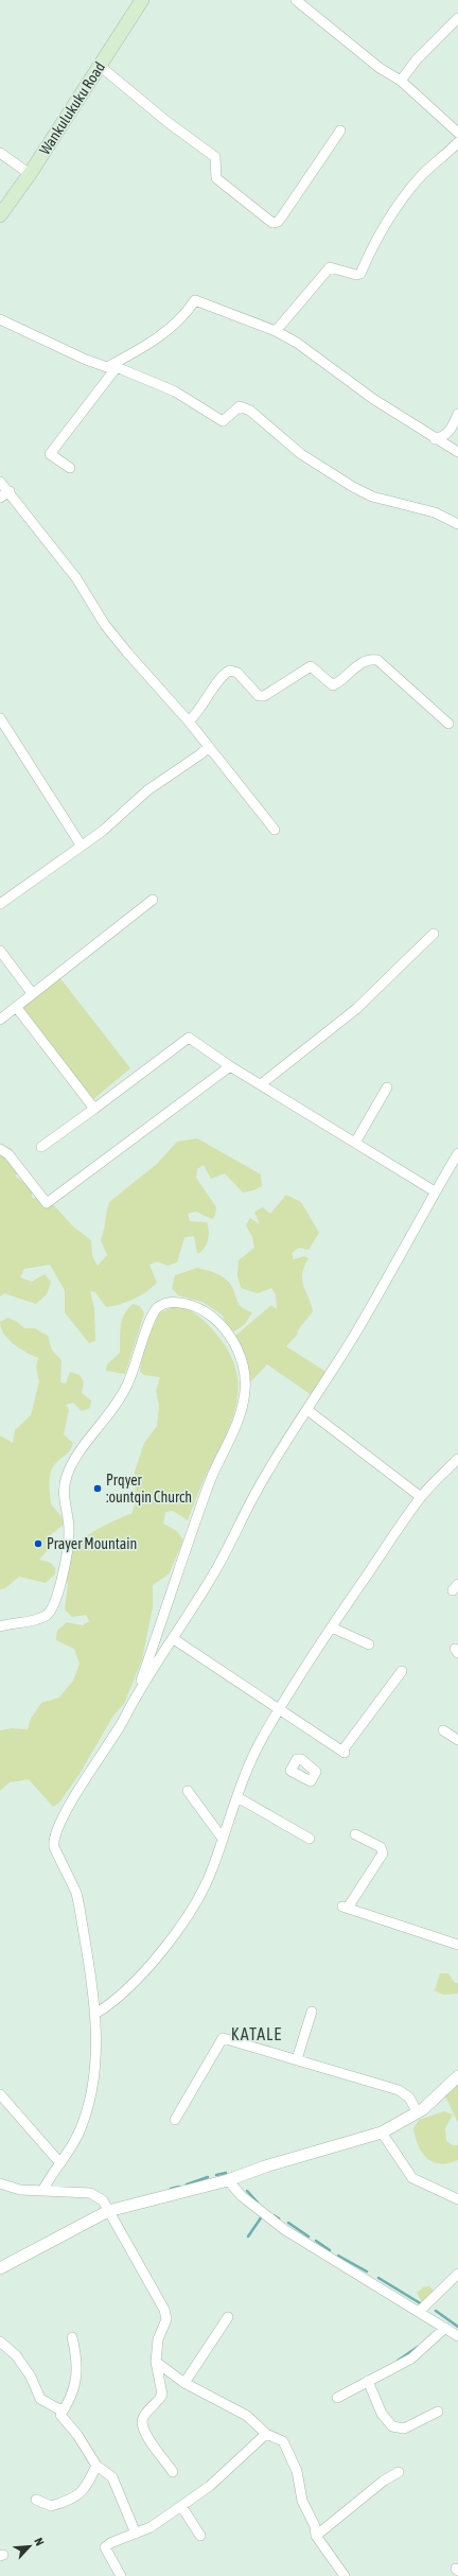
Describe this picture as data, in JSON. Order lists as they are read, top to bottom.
{
  "streets": {
    "main road": ["Wankulukuku Road"]
  },
  "districts": ["KATALE"],
  "places": ["Prqyer :ountqin Church", "Prayer Mountain"],
  "north": "top right"
}
